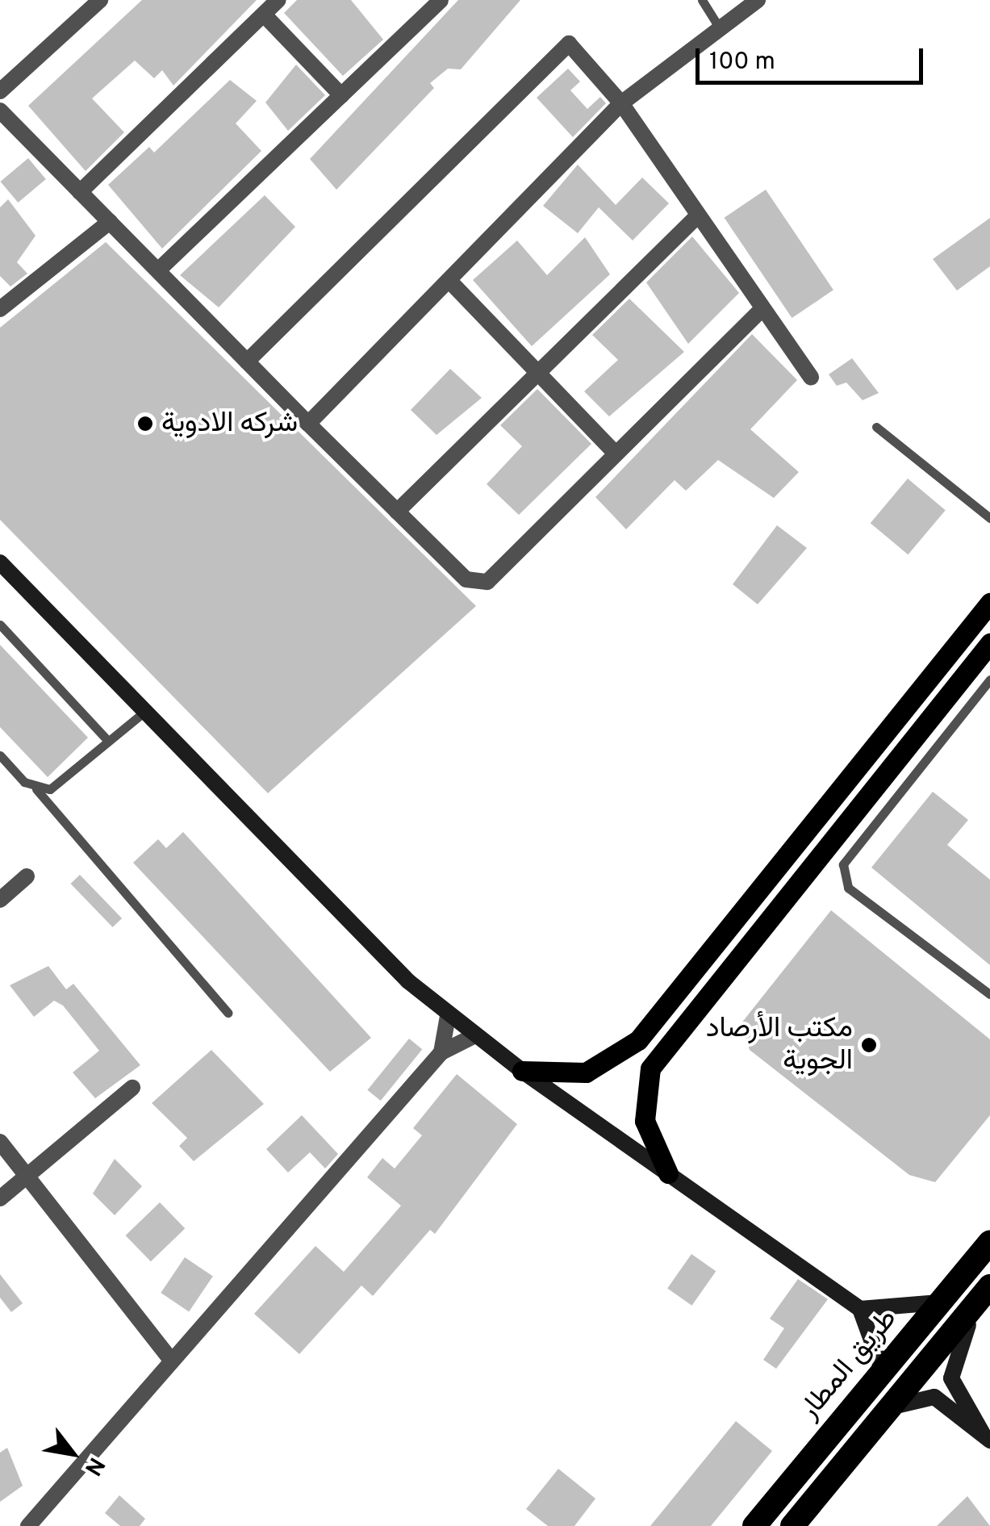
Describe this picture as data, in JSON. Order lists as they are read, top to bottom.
{
  "streets": {
    "highway": ["طريق المطار"]
  },
  "places": ["شركه الادوية", "مكتب الأرصاد الجوية"],
  "scale_bar": "100 m",
  "north": "bottom right"
}
